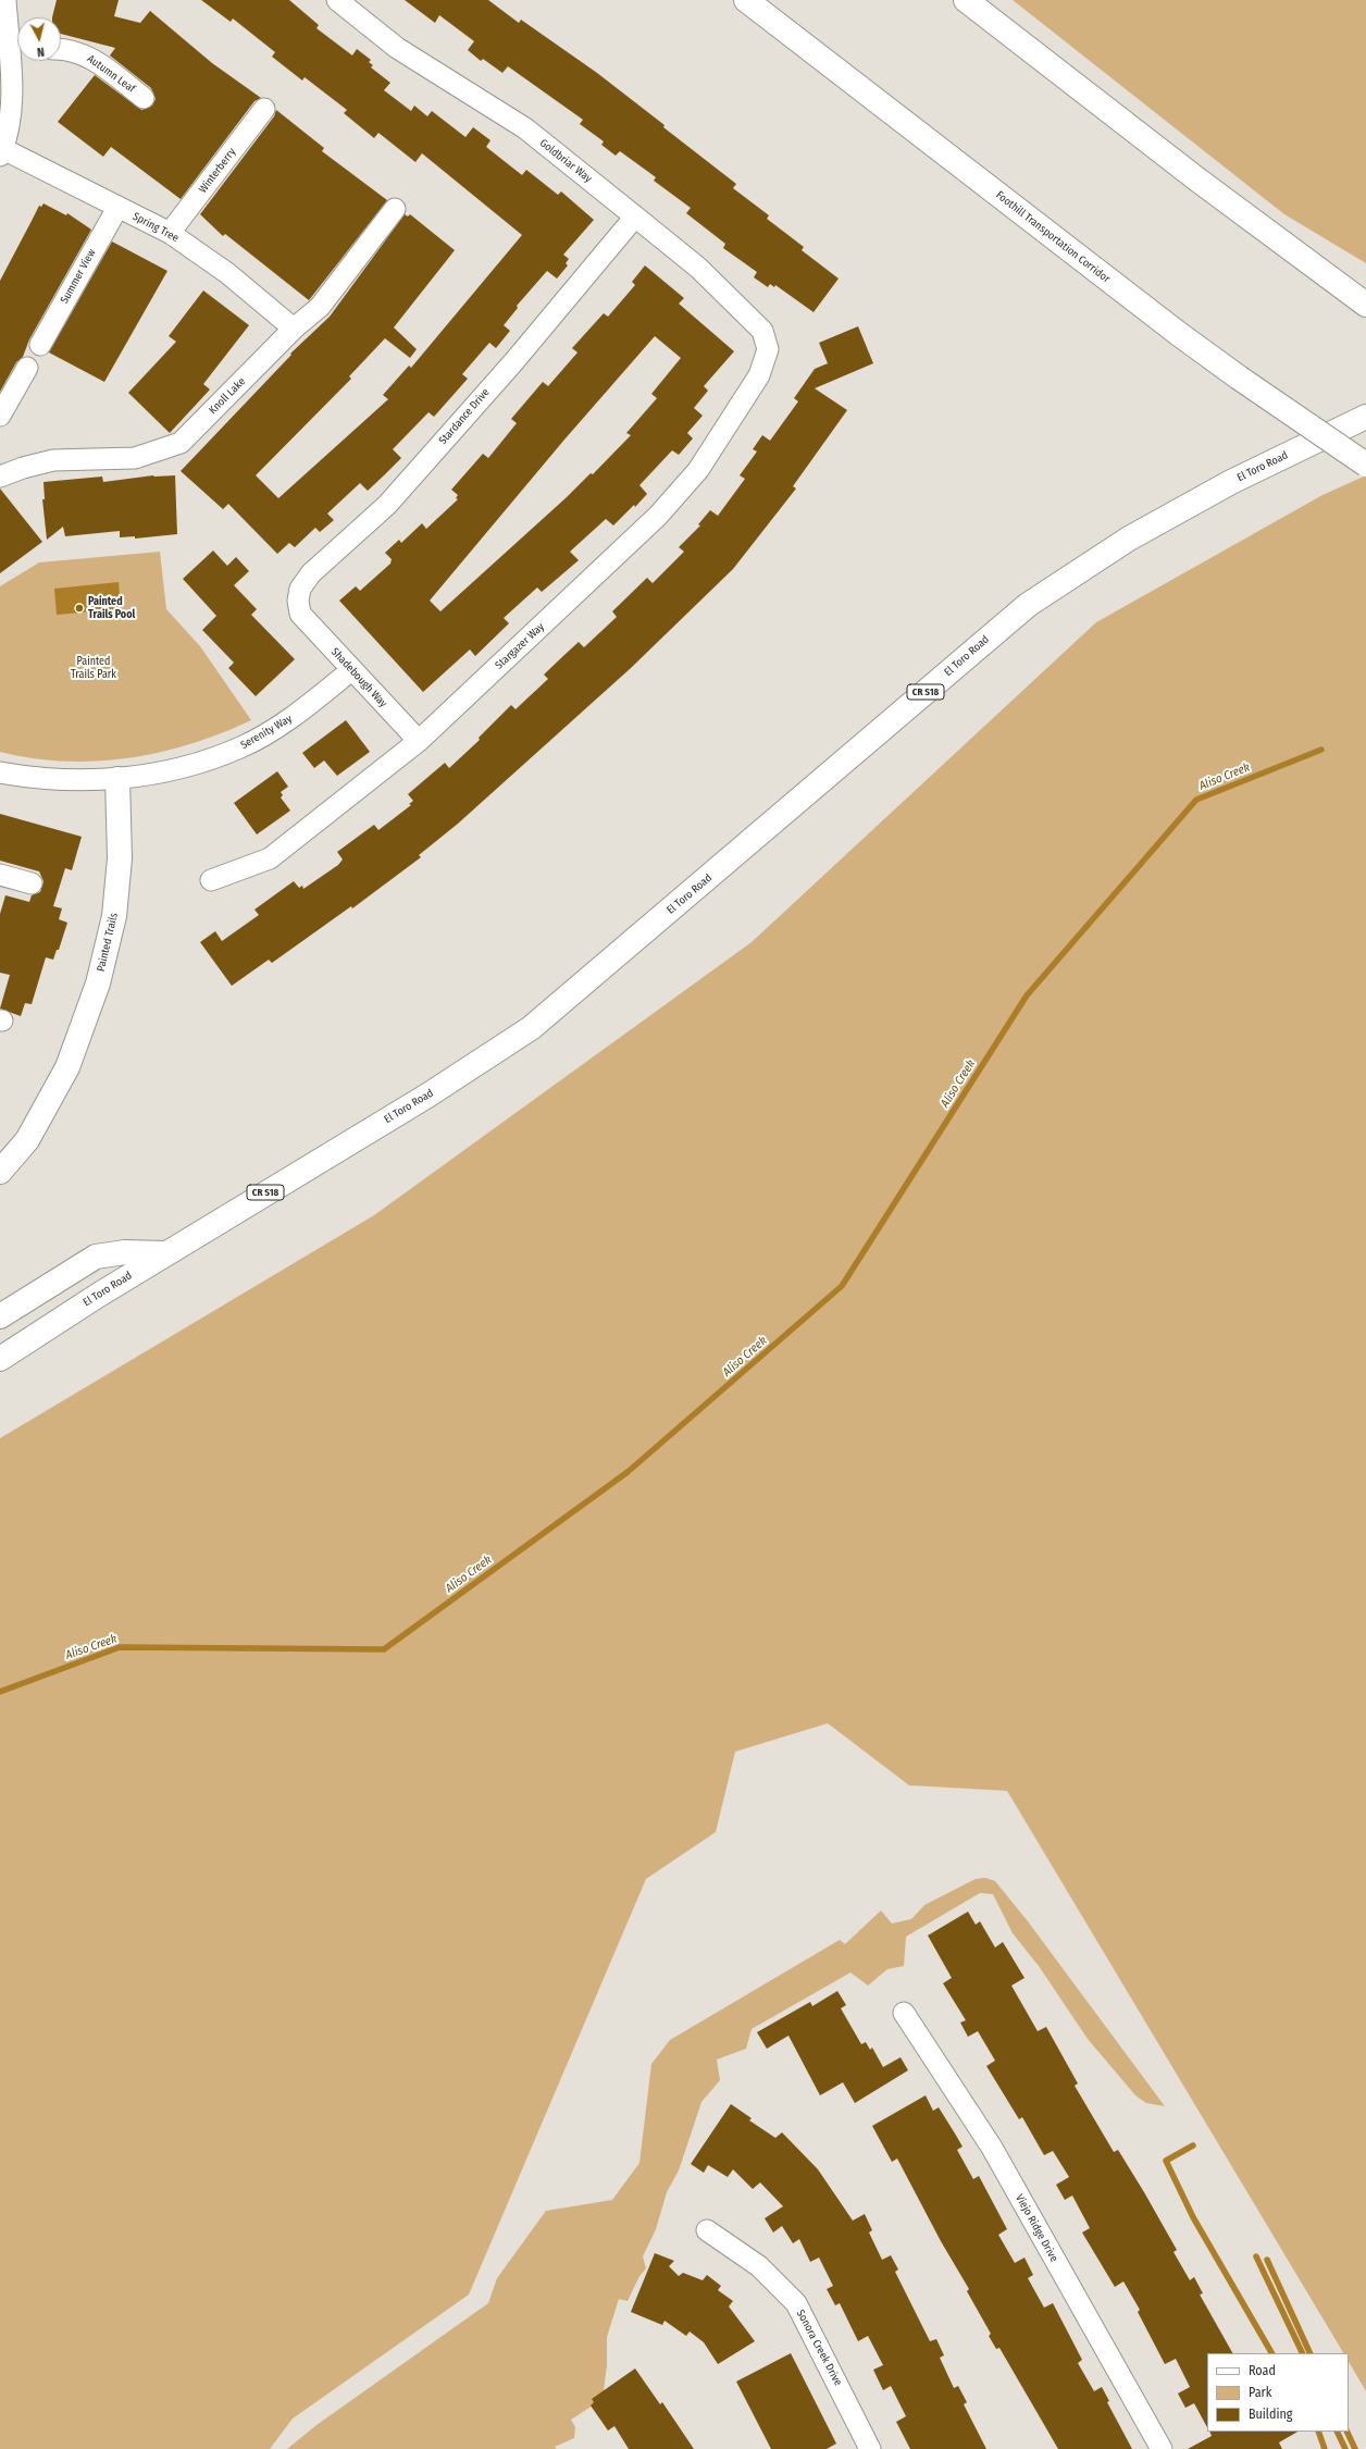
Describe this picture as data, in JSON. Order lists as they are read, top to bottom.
{
  "streets": {
    "main road": [
      "Foothill Transportation Corridor",
      "El Toro Road",
      "CR S18",
      "Painted Trails"
    ],
    "street": [
      "Autumn Leaf",
      "Goldbriar Way",
      "Winterberry",
      "Spring Tree",
      "Summer View",
      "Knoll Lake",
      "Stardance Drive",
      "Stargazer Way",
      "Shadebough Way",
      "Serenity Way",
      "Viejo Ridge Drive",
      "Sonora Creek Drive"
    ]
  },
  "crossings": [
    ["Goldbriar Way", "Stardance Drive"],
    ["Goldbriar Way", "Stargazer Way"],
    ["Winterberry", "Spring Tree"],
    ["Spring Tree", "Summer View"],
    ["Spring Tree", "Knoll Lake"],
    ["Stardance Drive", "Shadebough Way"],
    ["Stargazer Way", "Shadebough Way"],
    ["Shadebough Way", "Serenity Way"],
    ["Serenity Way", "Painted Trails"]
  ],
  "water": ["Aliso Creek"],
  "parks": ["Painted Trails Park"],
  "places": ["Painted Trails Pool"],
  "legend": ["Road", "Park", "Building"],
  "north": "bottom"
}
